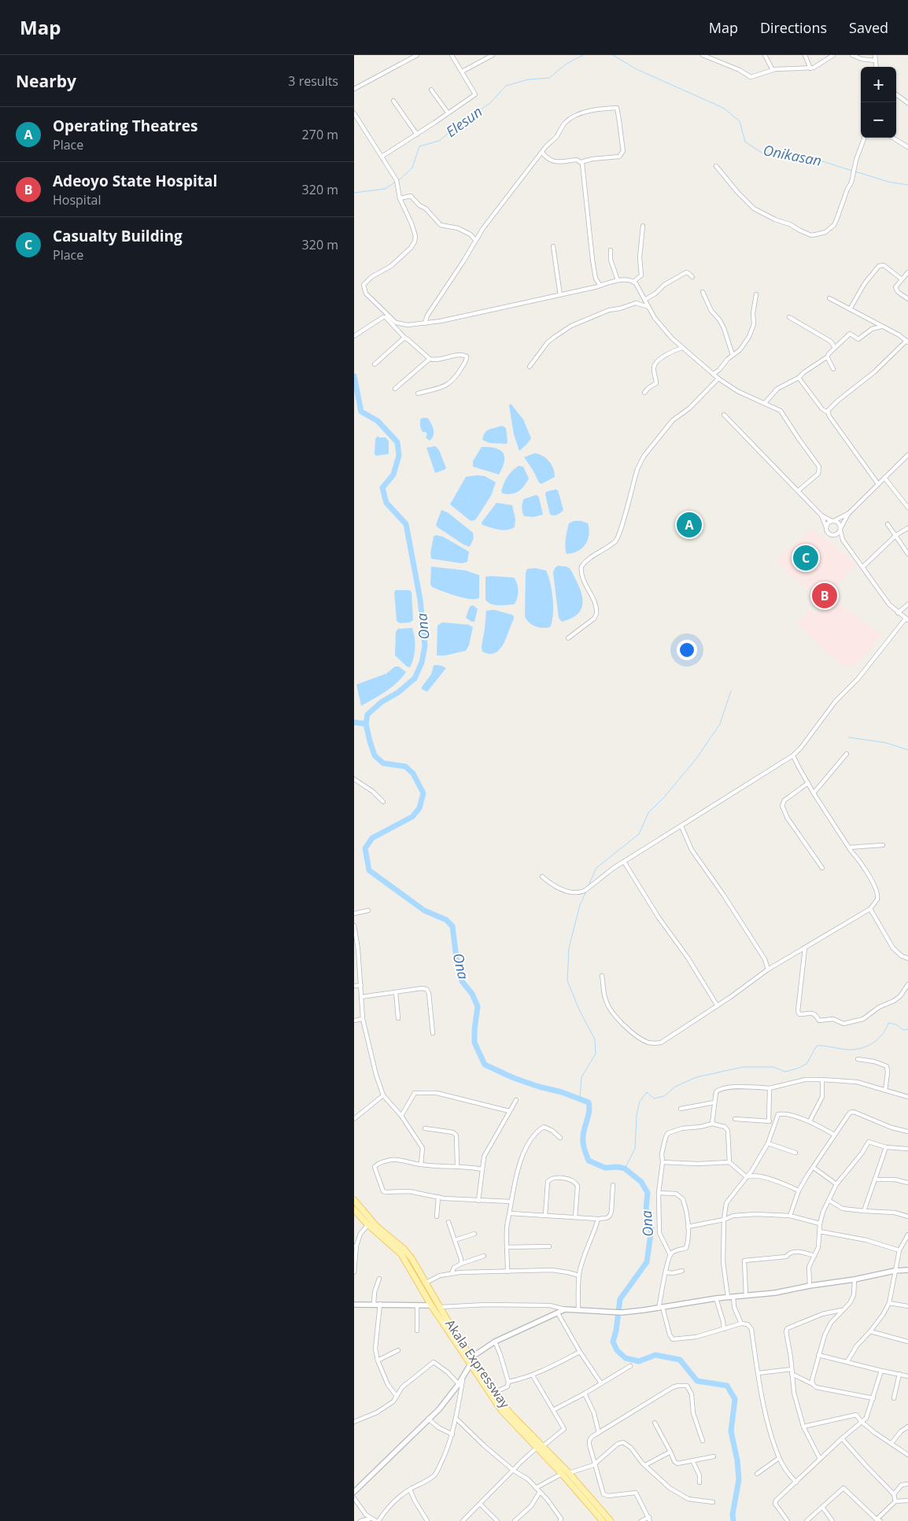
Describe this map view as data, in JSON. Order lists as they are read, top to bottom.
{
  "streets": {
    "main road": ["Akala Expressway"]
  },
  "water": ["Elesun", "Onikasan", "Ona"],
  "page": {
    "header": "Map",
    "nav": ["Map", "Directions", "Saved"],
    "heading": ["Nearby", "3 results"],
    "map_buttons": ["+", "−"],
    "list": [
      {
        "mark": "A",
        "name": "Operating Theatres",
        "note": "Place",
        "value": "270 m"
      },
      {
        "mark": "B",
        "name": "Adeoyo State Hospital",
        "note": "Hospital",
        "value": "320 m"
      },
      {
        "mark": "C",
        "name": "Casualty Building",
        "note": "Place",
        "value": "320 m"
      }
    ],
    "pins": ["A", "C", "B"]
  }
}
